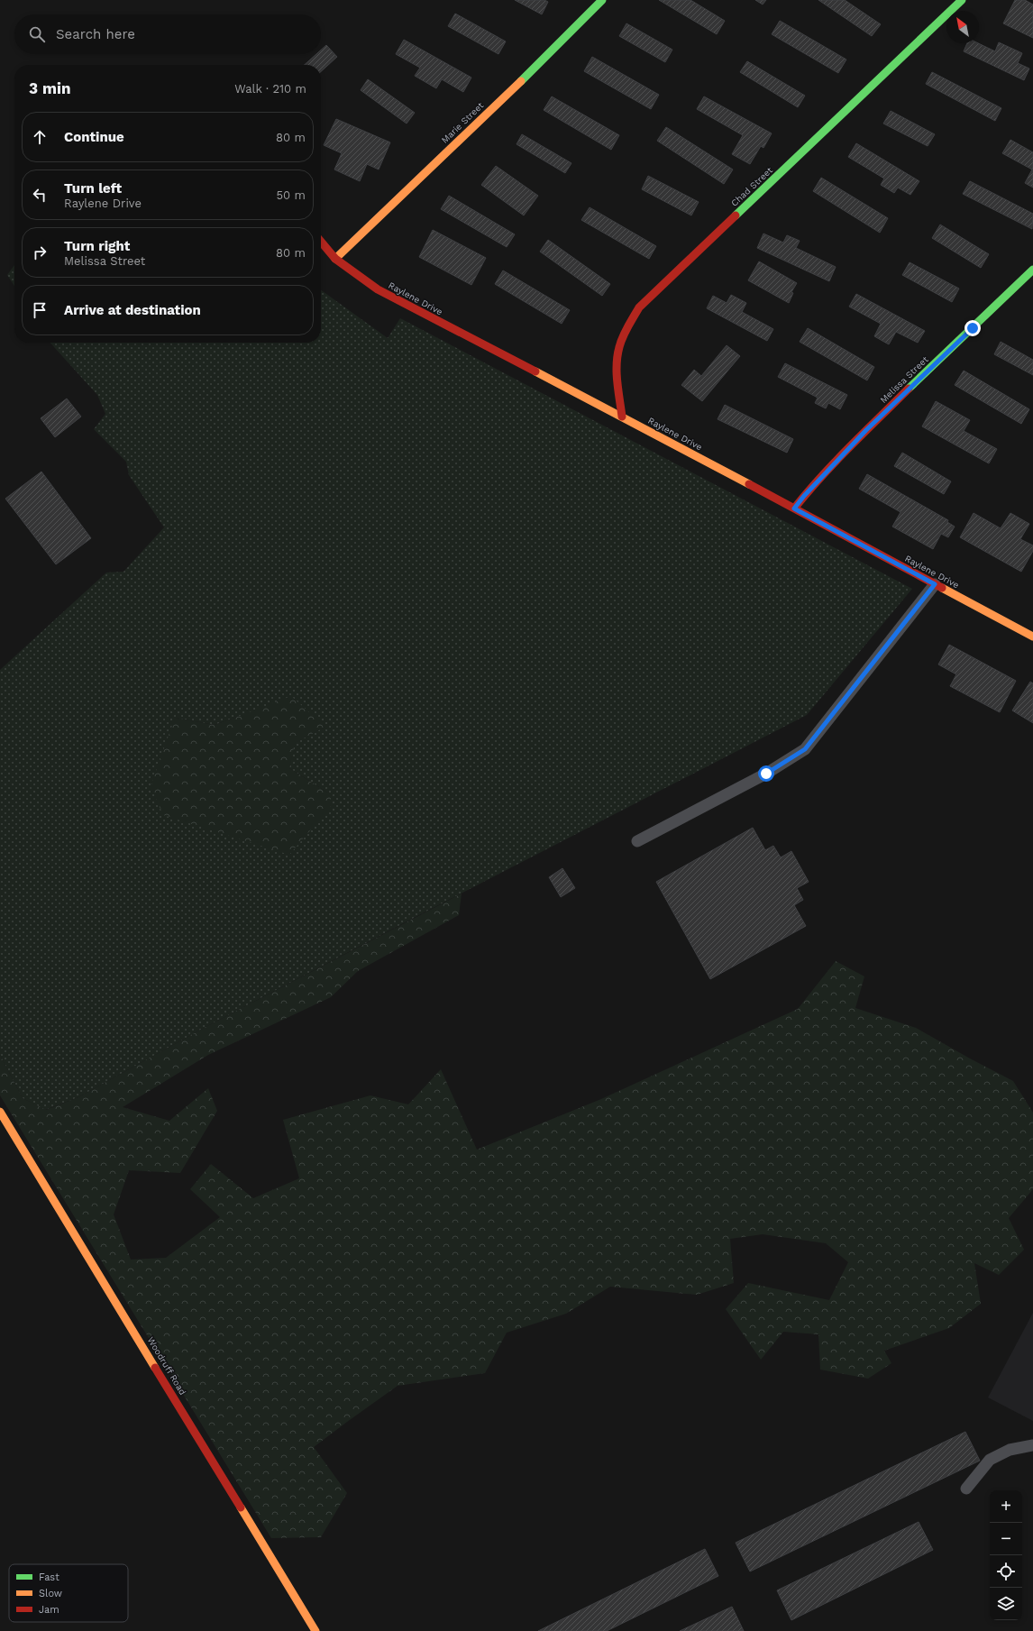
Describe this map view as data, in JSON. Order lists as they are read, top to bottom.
{
  "streets": {
    "street": [
      "Marie Street",
      "Chad Street",
      "Raylene Drive",
      "Melissa Street",
      "Woodruff Road"
    ]
  },
  "crossings": [
    ["Marie Street", "Raylene Drive"],
    ["Chad Street", "Raylene Drive"],
    ["Raylene Drive", "Melissa Street"]
  ],
  "legend": ["Fast", "Slow", "Jam"],
  "north": "top left",
  "page": {
    "search": "Search here",
    "heading": ["3 min", "Walk · 210 m"],
    "list": [
      ["Continue", "80 m"],
      ["Turn left", "Raylene Drive", "50 m"],
      ["Turn right", "Melissa Street", "80 m"],
      "Arrive at destination"
    ],
    "map_buttons": ["+", "−"]
  }
}
